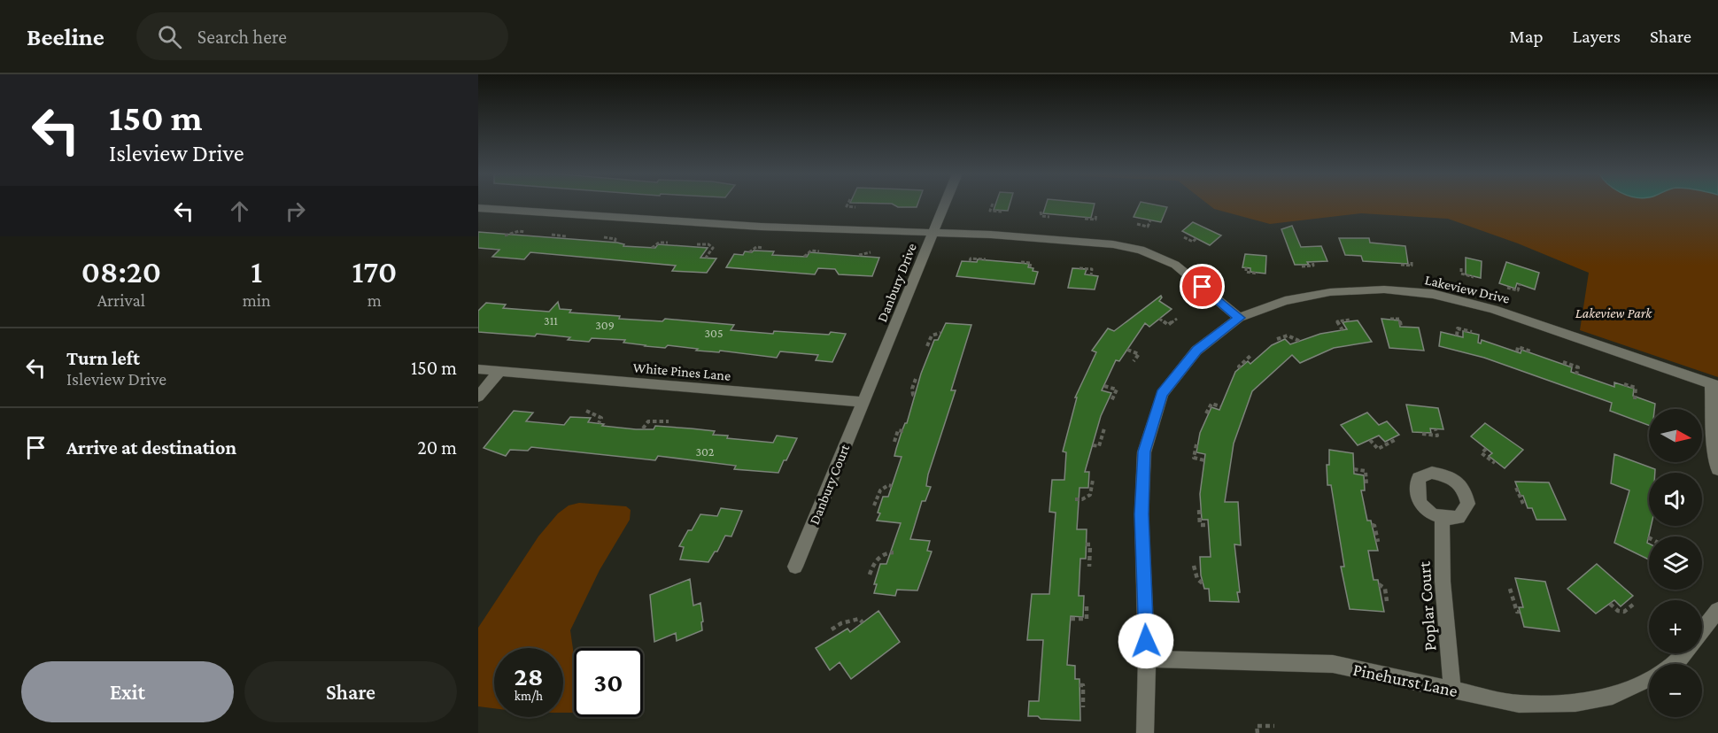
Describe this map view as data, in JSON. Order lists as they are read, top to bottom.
{
  "streets": {
    "street": [
      "Danbury Drive",
      "Lakeview Drive",
      "White Pines Lane",
      "Danbury Court",
      "Poplar Court",
      "Pinehurst Lane"
    ]
  },
  "crossings": [
    ["Danbury Drive", "White Pines Lane"],
    ["Danbury Drive", "Danbury Court"],
    ["Lakeview Drive", "Pinehurst Lane"],
    ["White Pines Lane", "Danbury Court"],
    ["Poplar Court", "Pinehurst Lane"]
  ],
  "parks": ["Lakeview Park"],
  "house_numbers": [
    "311",
    "309",
    "305",
    "302"
  ],
  "north": "right",
  "page": {
    "header": "Beeline",
    "search": "Search here",
    "nav": ["Map", "Layers", "Share"],
    "turn": ["150 m", "Isleview Drive"],
    "eta": [
      "08:20",
      "Arrival",
      "1",
      "min",
      "170",
      "m"
    ],
    "list": [
      {
        "name": "Turn left",
        "note": "Isleview Drive",
        "value": "150 m"
      },
      {
        "name": "Arrive at destination",
        "value": "20 m"
      }
    ],
    "map_buttons": ["+", "−"],
    "speed": "28 km/h",
    "limit": "30",
    "buttons": ["Exit", "Share"]
  }
}
